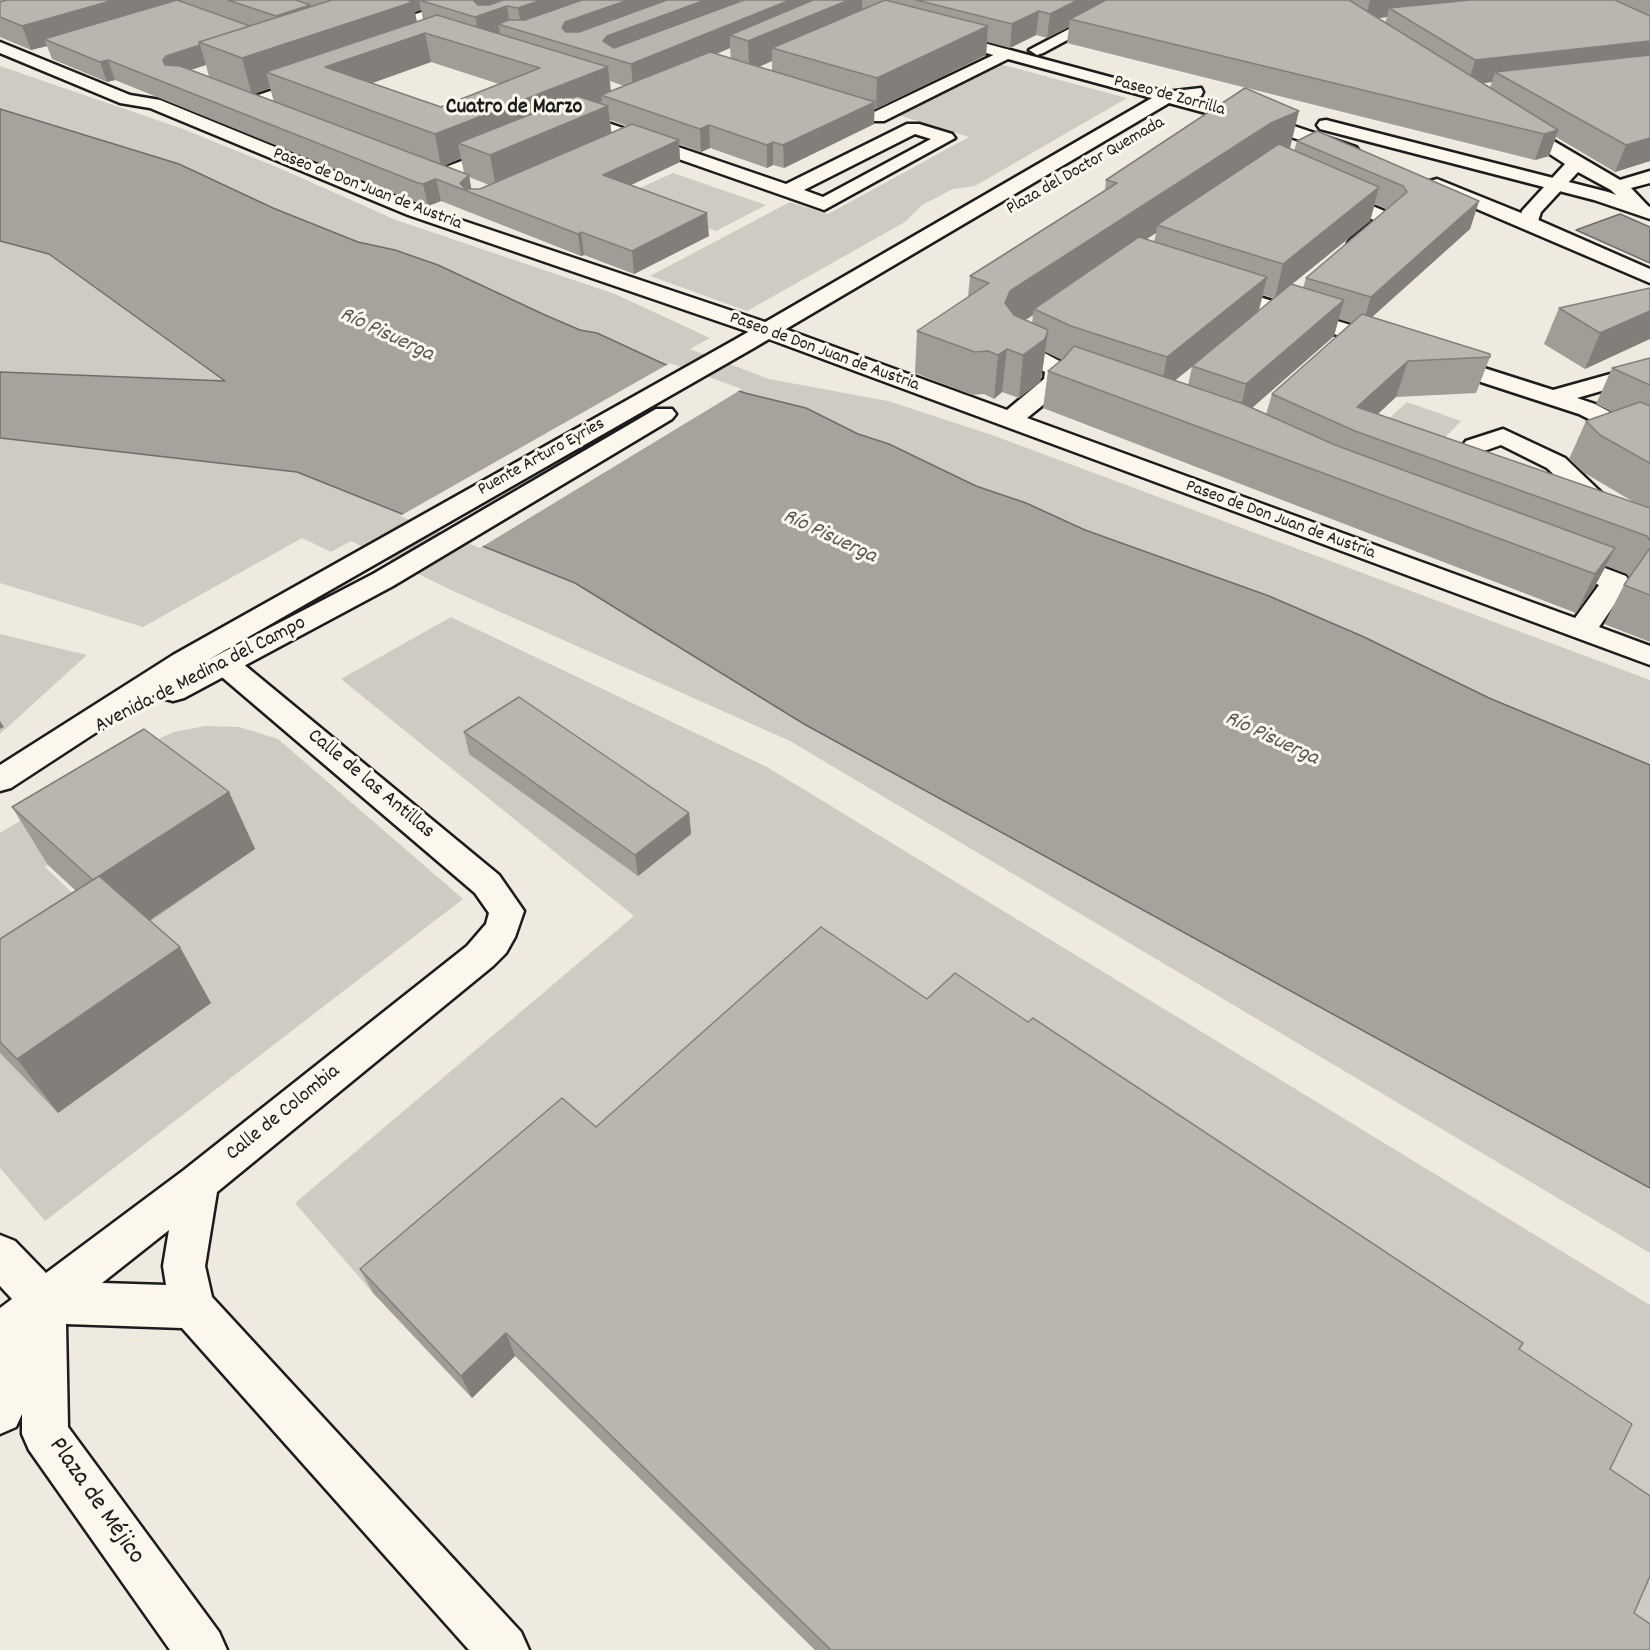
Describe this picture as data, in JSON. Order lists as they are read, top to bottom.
{
  "streets": {
    "street": [
      "Paseo de Zorrilla",
      "Plaza del Doctor Quemada",
      "Paseo de Don Juan de Austria",
      "Puente Arturo Eyries",
      "Avenida de Medina del Campo",
      "Calle de las Antillas",
      "Calle de Colombia",
      "Plaza de Méjico"
    ]
  },
  "crossings": [
    ["Paseo de Zorrilla", "Plaza del Doctor Quemada"],
    ["Plaza del Doctor Quemada", "Paseo de Don Juan de Austria"],
    ["Plaza del Doctor Quemada", "Puente Arturo Eyries"],
    ["Paseo de Don Juan de Austria", "Puente Arturo Eyries"],
    ["Puente Arturo Eyries", "Avenida de Medina del Campo"],
    ["Avenida de Medina del Campo", "Calle de las Antillas"],
    ["Calle de las Antillas", "Calle de Colombia"],
    ["Calle de Colombia", "Plaza de Méjico"]
  ],
  "districts": ["Cuatro de Marzo"],
  "water": ["Río Pisuerga"]
}
